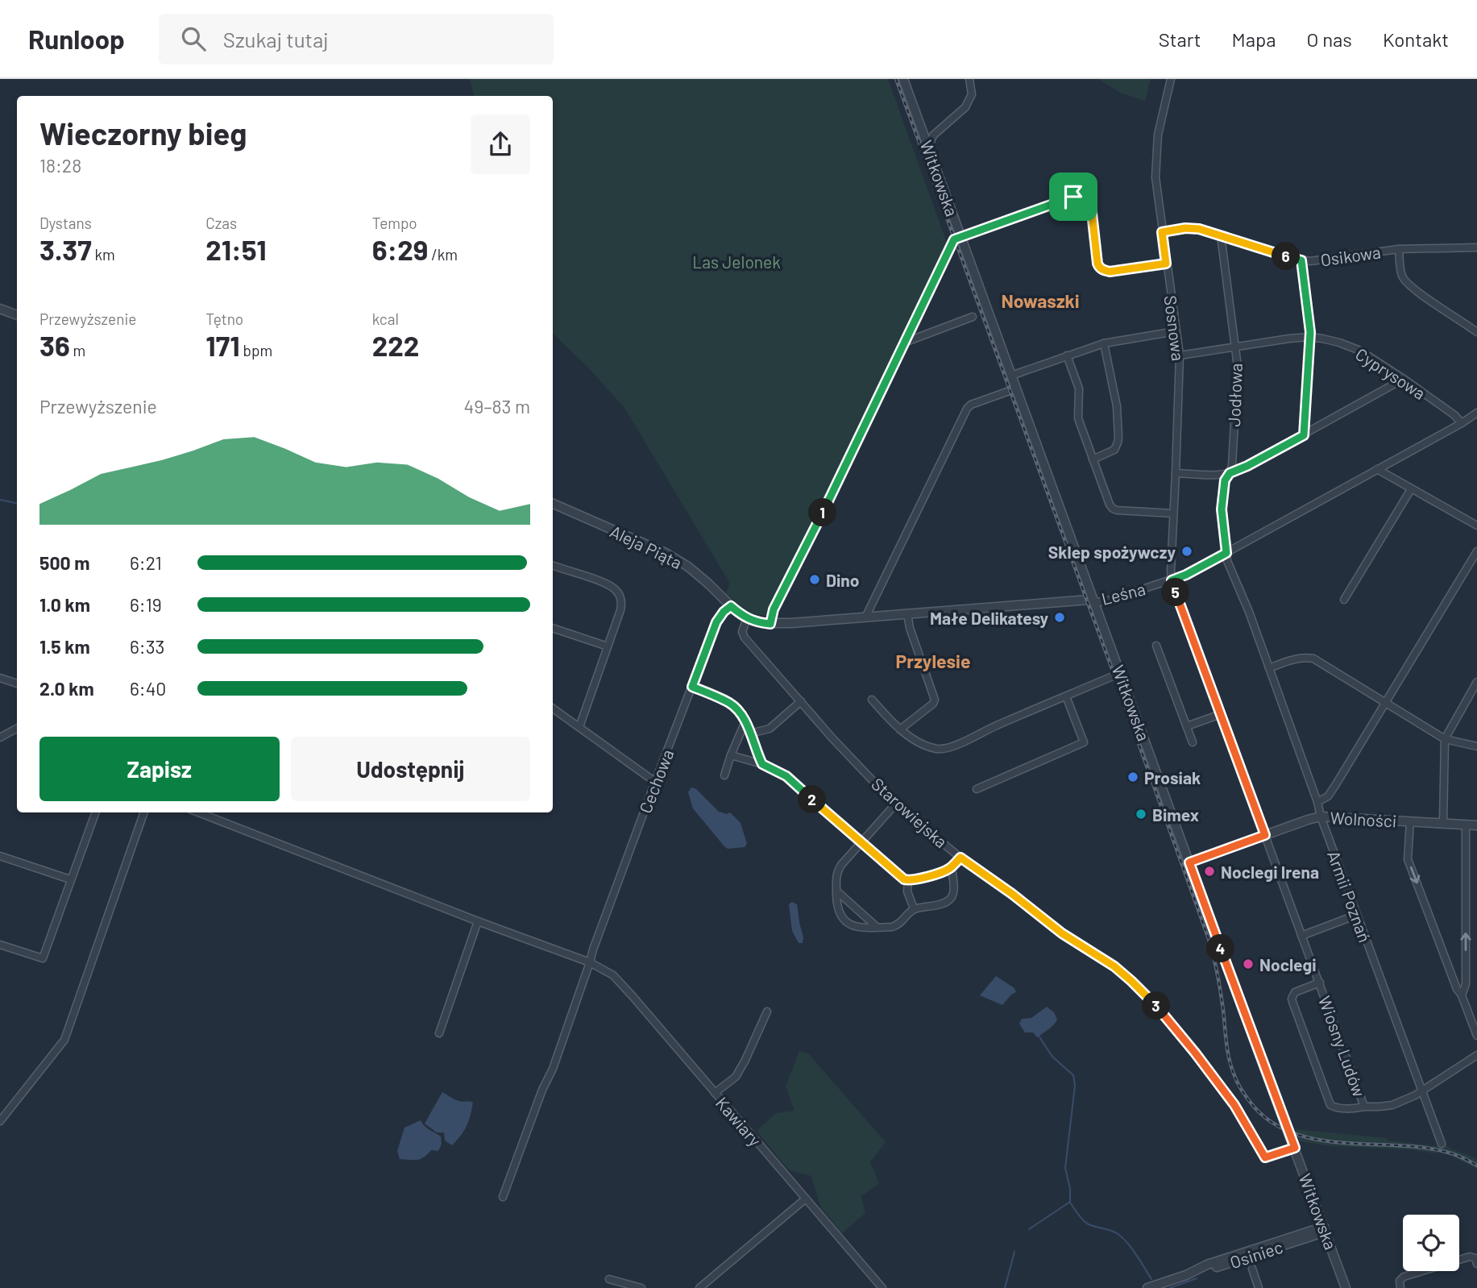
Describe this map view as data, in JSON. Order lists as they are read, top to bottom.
{
  "streets": {
    "street": [
      "Witkowska",
      "Osikowa",
      "Sosnowa",
      "Cyprysowa",
      "Jodłowa",
      "Aleja Piąta",
      "Leśna",
      "Cechowa",
      "Starowiejska",
      "Wolności",
      "Armii Poznań",
      "Wiosny Ludów",
      "Kawiary",
      "Osiniec"
    ]
  },
  "crossings": [
    ["Witkowska", "Leśna"],
    ["Witkowska", "Starowiejska"],
    ["Witkowska", "Wolności"],
    ["Witkowska", "Osiniec"],
    ["Osikowa", "Sosnowa"],
    ["Osikowa", "Jodłowa"],
    ["Sosnowa", "Cyprysowa"],
    ["Sosnowa", "Leśna"],
    ["Sosnowa", "Wiosny Ludów"],
    ["Cyprysowa", "Jodłowa"],
    ["Cyprysowa", "Leśna"],
    ["Jodłowa", "Leśna"],
    ["Jodłowa", "Armii Poznań"],
    ["Aleja Piąta", "Leśna"],
    ["Aleja Piąta", "Cechowa"],
    ["Leśna", "Cechowa"],
    ["Leśna", "Starowiejska"],
    ["Leśna", "Armii Poznań"],
    ["Leśna", "Wiosny Ludów"],
    ["Cechowa", "Kawiary"],
    ["Wolności", "Armii Poznań"],
    ["Wolności", "Wiosny Ludów"],
    ["Armii Poznań", "Wiosny Ludów"]
  ],
  "districts": ["Nowaszki", "Przylesie"],
  "parks": ["Las Jelonek"],
  "places": [
    "Sklep spożywczy",
    "Dino",
    "Małe Delikatesy",
    "Prosiak",
    "Bimex",
    "Noclegi Irena",
    "Noclegi"
  ],
  "page": {
    "header": "Runloop",
    "search": "Szukaj tutaj",
    "nav": [
      "Start",
      "Mapa",
      "O nas",
      "Kontakt"
    ],
    "heading": ["Wieczorny bieg", "18:28"],
    "stats": [
      ["Dystans", "3.37 km"],
      ["Czas", "21:51"],
      ["Tempo", "6:29 /km"],
      ["Przewyższenie", "36 m"],
      ["Tętno", "171 bpm"],
      ["kcal", "222"]
    ],
    "pins": [
      "6",
      "1",
      "5",
      "2",
      "4",
      "3"
    ],
    "chart": ["Przewyższenie", "49–83 m"],
    "list": [
      {
        "name": "500 m",
        "note": "6:21"
      },
      {
        "name": "1.0 km",
        "note": "6:19"
      },
      {
        "name": "1.5 km",
        "note": "6:33"
      },
      {
        "name": "2.0 km",
        "note": "6:40"
      }
    ],
    "buttons": ["Zapisz", "Udostępnij"]
  }
}
